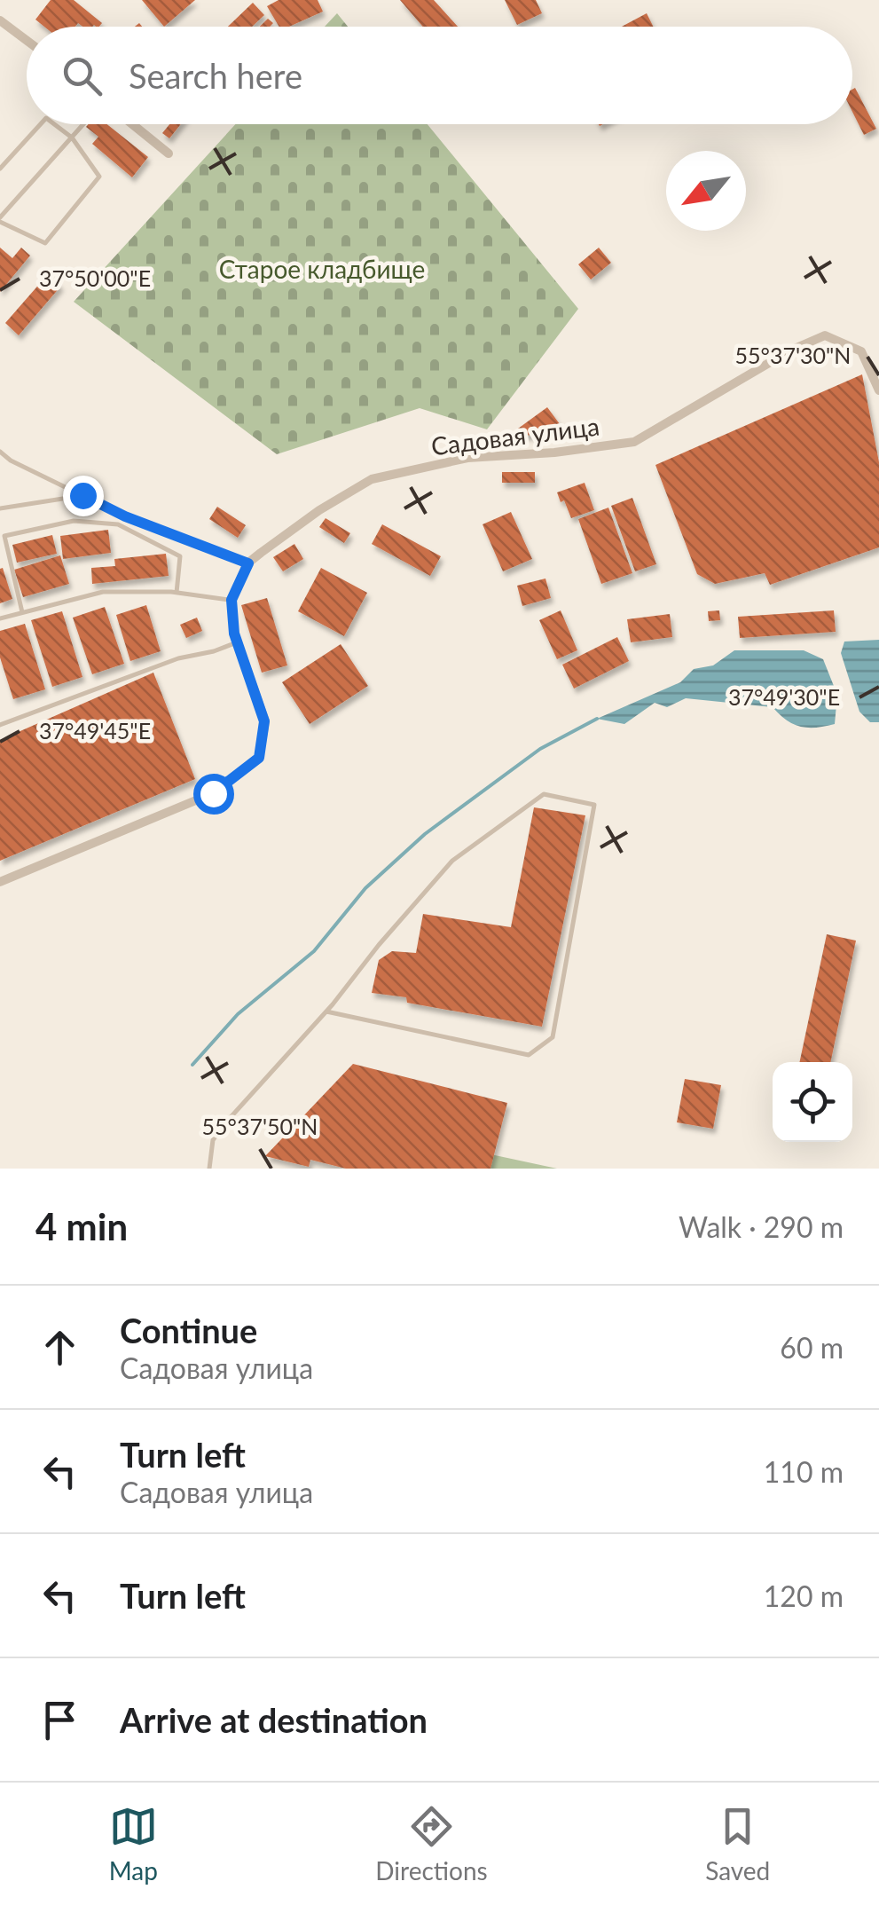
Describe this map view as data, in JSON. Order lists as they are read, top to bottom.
{
  "streets": {
    "street": ["Садовая улица"]
  },
  "parks": ["Старое кладбище"],
  "north": "bottom left",
  "page": {
    "search": "Search here",
    "heading": ["4 min", "Walk · 290 m"],
    "list": [
      ["Continue", "Садовая улица", "60 m"],
      ["Turn left", "Садовая улица", "110 m"],
      ["Turn left", "120 m"],
      "Arrive at destination"
    ],
    "nav": ["Map", "Directions", "Saved"]
  },
  "coordinates": [
    "37°50'00\"E",
    "55°37'30\"N",
    "37°49'30\"E",
    "37°49'45\"E",
    "55°37'50\"N"
  ]
}
